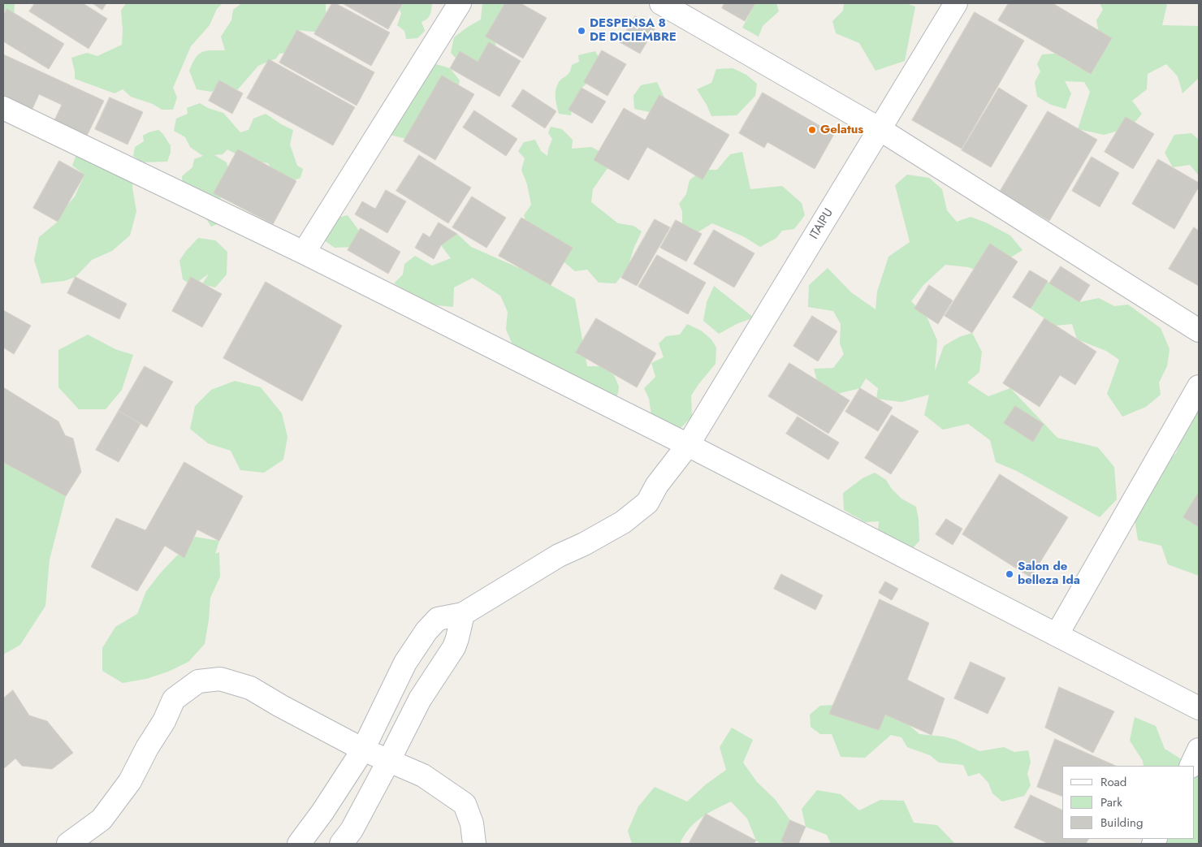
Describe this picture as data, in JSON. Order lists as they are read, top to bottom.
{
  "streets": {
    "street": ["ITAIPU"]
  },
  "places": ["DESPENSA 8 DE DICIEMBRE", "Gelatus", "Salon de belleza Ida"],
  "legend": ["Road", "Park", "Building"]
}
